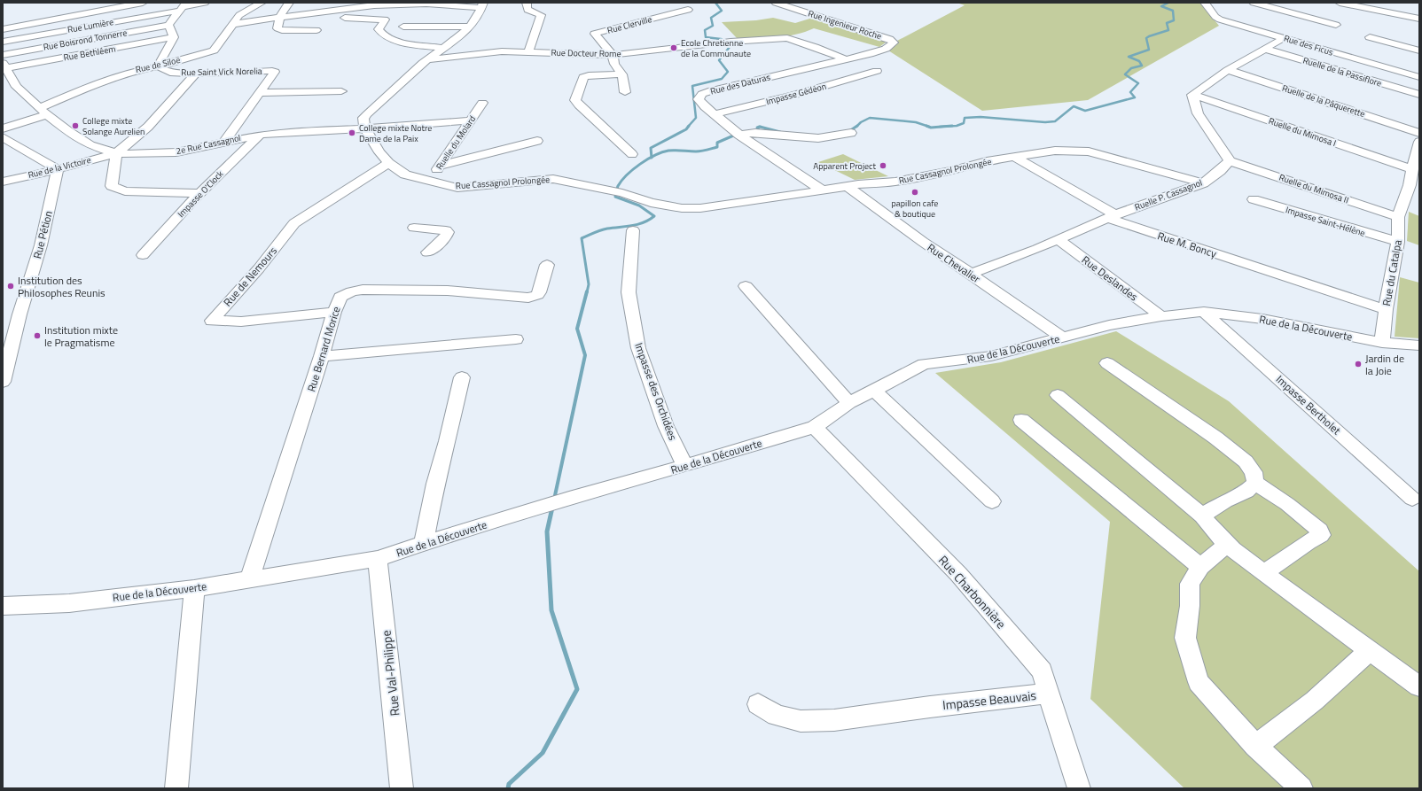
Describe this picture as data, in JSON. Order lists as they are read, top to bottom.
{
  "streets": {
    "street": [
      "Rue Clerville",
      "Rue Ingenieur Roche",
      "Rue Lumière",
      "Rue Boisrond Tonnerre",
      "Rue des Ficus",
      "Rue Bethléem",
      "Rue Docteur Rome",
      "Rue de Siloë",
      "Rue Saint Vick Norelia",
      "Ruelle de la Passiflore",
      "Rue des Daturas",
      "Impasse Gédéon",
      "Ruelle de la Pâquerette",
      "Ruelle du Mimosa I",
      "Ruelle du Molard",
      "2e Rue Cassagnol",
      "Rue de la Victoire",
      "Rue Cassagnol Prolongée",
      "Ruelle du Mimosa II",
      "Impasse O'Clock",
      "Ruelle P. Cassagnol",
      "Impasse Saint-Hélène",
      "Rue Pétion",
      "Rue M. Boncy",
      "Rue Chevalier",
      "Rue du Catalpa",
      "Rue de Nemours",
      "Rue Deslandes",
      "Rue de la Découverte",
      "Rue Bernard Morice",
      "Impasse des Orchidées",
      "Impasse Bertholet",
      "Rue Charbonnière",
      "Rue Val-Philippe",
      "Impasse Beauvais"
    ]
  },
  "crossings": [
    ["Rue Clerville", "Rue Docteur Rome"],
    ["Rue Ingenieur Roche", "Rue des Daturas"],
    ["Rue Bethléem", "2e Rue Cassagnol"],
    ["Rue Docteur Rome", "Rue des Daturas"],
    ["Rue de Siloë", "Rue Saint Vick Norelia"],
    ["Rue de Siloë", "2e Rue Cassagnol"],
    ["Rue Saint Vick Norelia", "2e Rue Cassagnol"],
    ["Rue des Daturas", "Impasse Gédéon"],
    ["Rue des Daturas", "Rue Cassagnol Prolongée"],
    ["Ruelle du Mimosa I", "Rue du Catalpa"],
    ["Ruelle du Molard", "2e Rue Cassagnol"],
    ["Ruelle du Molard", "Rue Cassagnol Prolongée"],
    ["2e Rue Cassagnol", "Rue de la Victoire"],
    ["2e Rue Cassagnol", "Rue Cassagnol Prolongée"],
    ["2e Rue Cassagnol", "Impasse O'Clock"],
    ["Rue de la Victoire", "Rue Pétion"],
    ["Rue Cassagnol Prolongée", "Ruelle P. Cassagnol"],
    ["Rue Cassagnol Prolongée", "Rue M. Boncy"],
    ["Rue Cassagnol Prolongée", "Rue Chevalier"],
    ["Rue Cassagnol Prolongée", "Rue de Nemours"],
    ["Ruelle du Mimosa II", "Ruelle P. Cassagnol"],
    ["Ruelle du Mimosa II", "Rue du Catalpa"],
    ["Ruelle P. Cassagnol", "Rue M. Boncy"],
    ["Ruelle P. Cassagnol", "Rue Chevalier"],
    ["Ruelle P. Cassagnol", "Rue Deslandes"],
    ["Impasse Saint-Hélène", "Rue du Catalpa"],
    ["Rue M. Boncy", "Rue du Catalpa"],
    ["Rue Chevalier", "Rue de la Découverte"],
    ["Rue du Catalpa", "Rue de la Découverte"],
    ["Rue de Nemours", "Rue Bernard Morice"],
    ["Rue Deslandes", "Rue de la Découverte"],
    ["Rue de la Découverte", "Rue Bernard Morice"],
    ["Rue de la Découverte", "Impasse des Orchidées"],
    ["Rue de la Découverte", "Impasse Bertholet"],
    ["Rue de la Découverte", "Rue Charbonnière"],
    ["Rue de la Découverte", "Rue Val-Philippe"],
    ["Rue Charbonnière", "Impasse Beauvais"]
  ],
  "places": [
    "Ecole Chretienne de la Communaute",
    "College mixte Solange Aurelien",
    "College mixte Notre Dame de la Paix",
    "Apparent Project",
    "papillon cafe & boutique",
    "Institution des Philosophes Reunis",
    "Institution mixte le Pragmatisme",
    "Jardin de la Joie"
  ]
}
